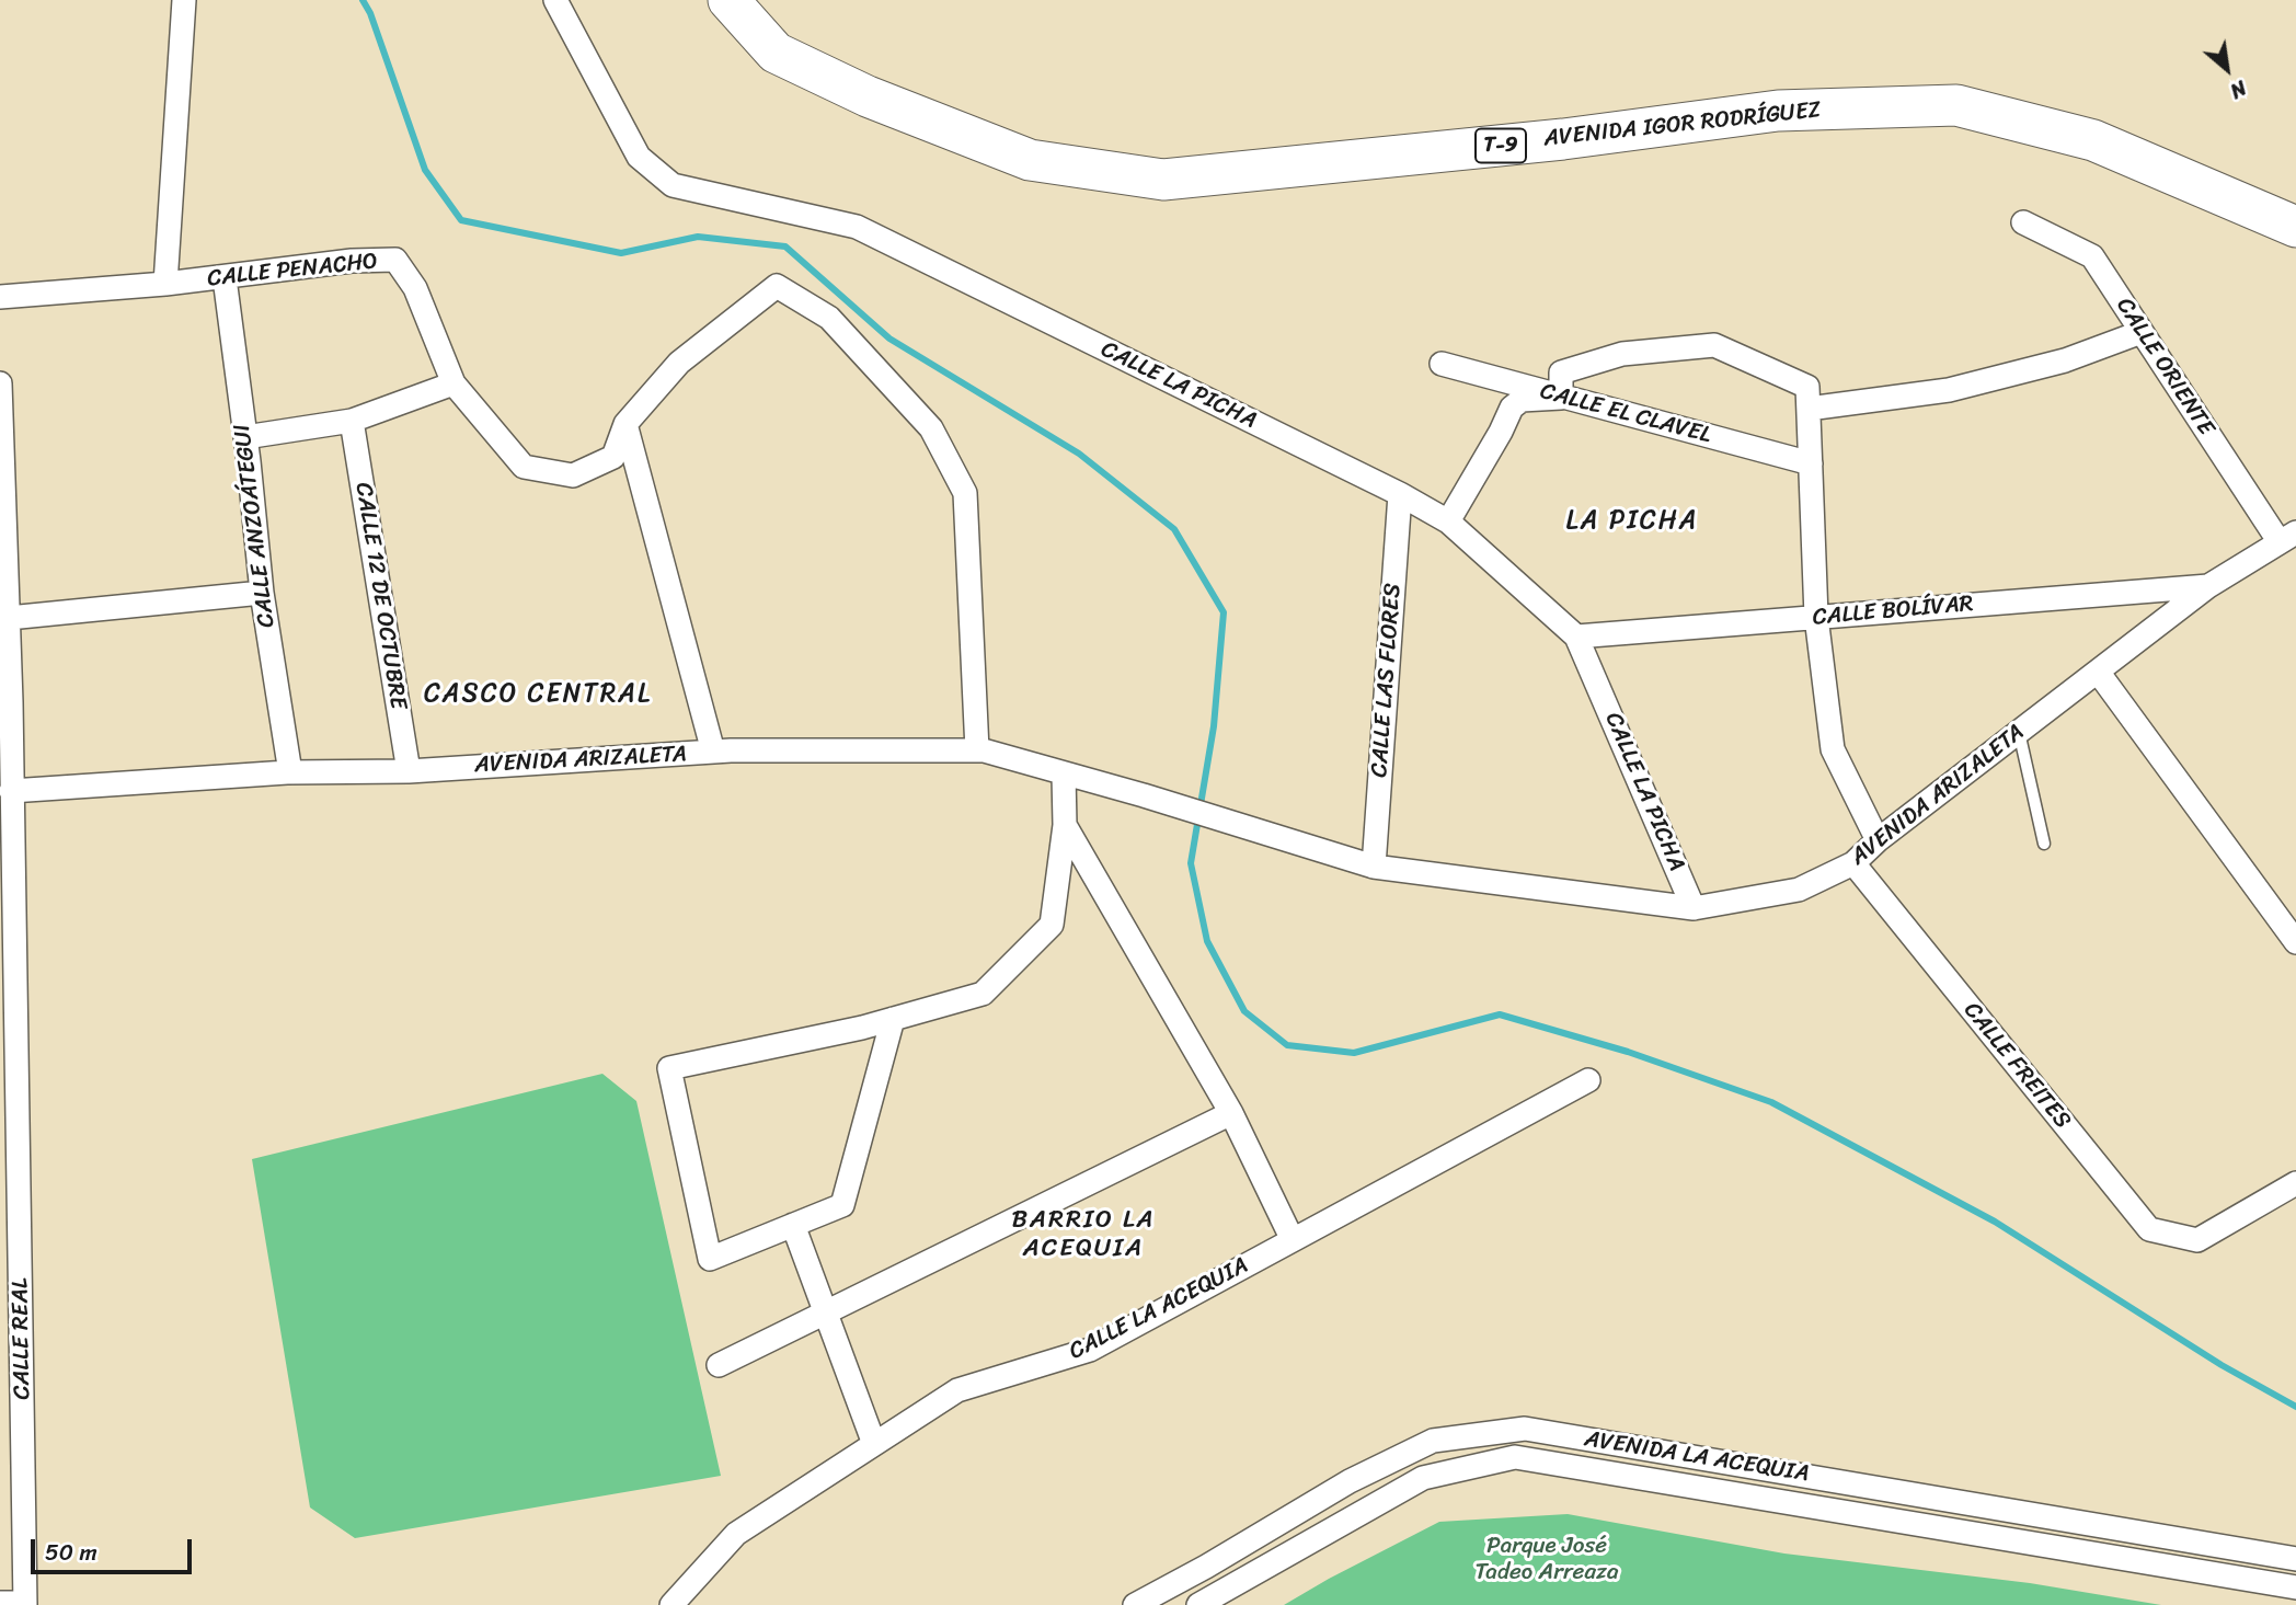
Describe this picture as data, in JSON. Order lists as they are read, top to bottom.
{
  "streets": {
    "highway": ["AVENIDA IGOR RODRÍGUEZ", "T-9"],
    "street": [
      "CALLE PENACHO",
      "CALLE ORIENTE",
      "CALLE LA PICHA",
      "CALLE EL CLAVEL",
      "CALLE ANZOÁTEGUI",
      "CALLE 12 DE OCTUBRE",
      "CALLE BOLÍVAR",
      "CALLE LAS FLORES",
      "AVENIDA ARIZALETA",
      "CALLE FREITES",
      "CALLE LA ACEQUIA",
      "CALLE REAL",
      "AVENIDA LA ACEQUIA"
    ]
  },
  "crossings": [
    ["CALLE PENACHO", "CALLE ANZOÁTEGUI"],
    ["CALLE PENACHO", "AVENIDA ARIZALETA"],
    ["CALLE ORIENTE", "AVENIDA ARIZALETA"],
    ["CALLE LA PICHA", "CALLE BOLÍVAR"],
    ["CALLE LA PICHA", "CALLE LAS FLORES"],
    ["CALLE LA PICHA", "AVENIDA ARIZALETA"],
    ["CALLE ANZOÁTEGUI", "AVENIDA ARIZALETA"],
    ["CALLE 12 DE OCTUBRE", "AVENIDA ARIZALETA"],
    ["CALLE BOLÍVAR", "AVENIDA ARIZALETA"],
    ["CALLE LAS FLORES", "AVENIDA ARIZALETA"],
    ["AVENIDA ARIZALETA", "CALLE FREITES"],
    ["AVENIDA ARIZALETA", "CALLE REAL"]
  ],
  "districts": ["LA PICHA", "CASCO CENTRAL", "BARRIO LA ACEQUIA"],
  "parks": ["Parque José Tadeo Arreaza"],
  "scale_bar": "50 m",
  "north": "bottom right"
}
